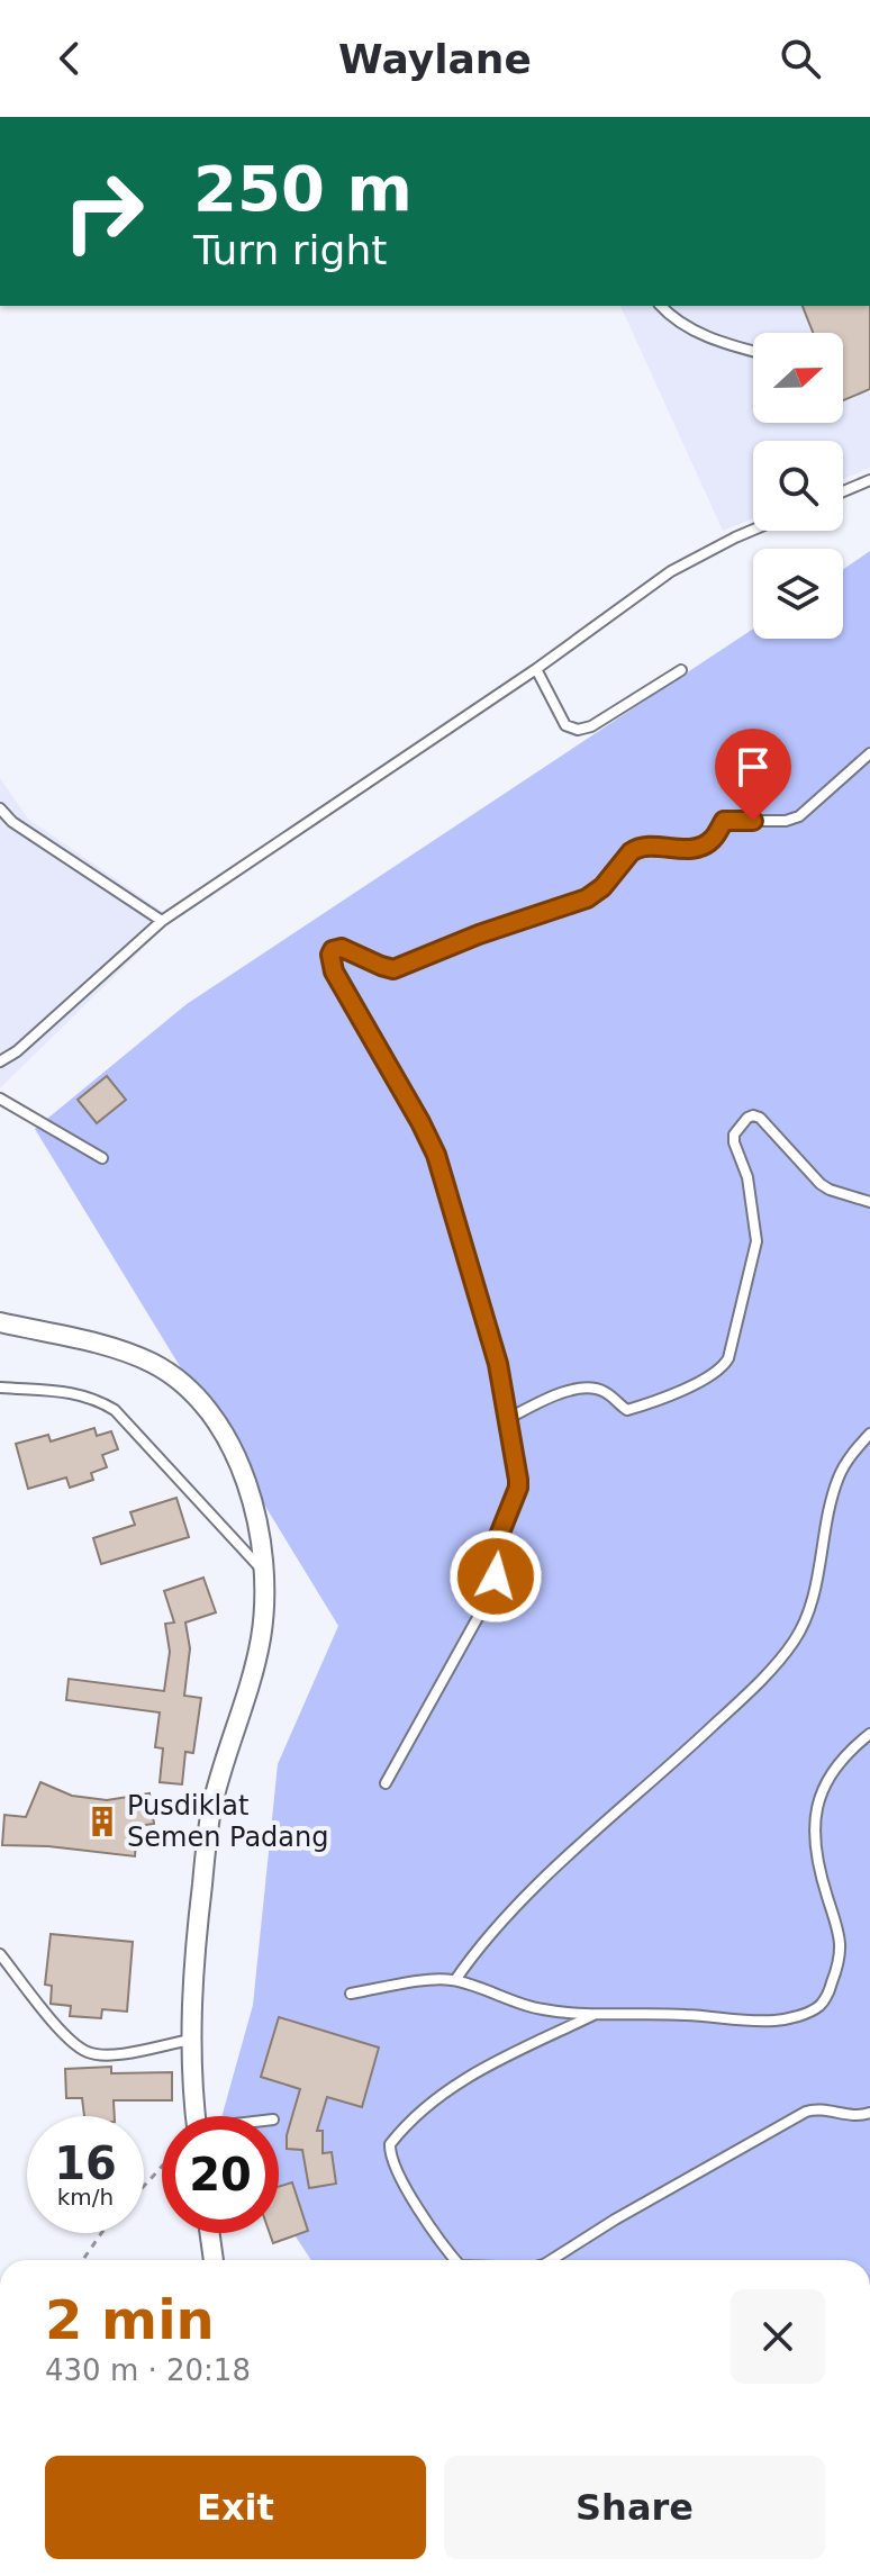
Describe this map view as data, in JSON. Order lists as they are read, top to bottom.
{
  "places": {
    "building": ["Pusdiklat Semen Padang"]
  },
  "north": "right",
  "page": {
    "header": "Waylane",
    "turn": ["250 m", "Turn right"],
    "speed": "16 km/h",
    "limit": "20",
    "heading": ["2 min", "430 m · 20:18"],
    "buttons": ["Exit", "Share"]
  }
}
